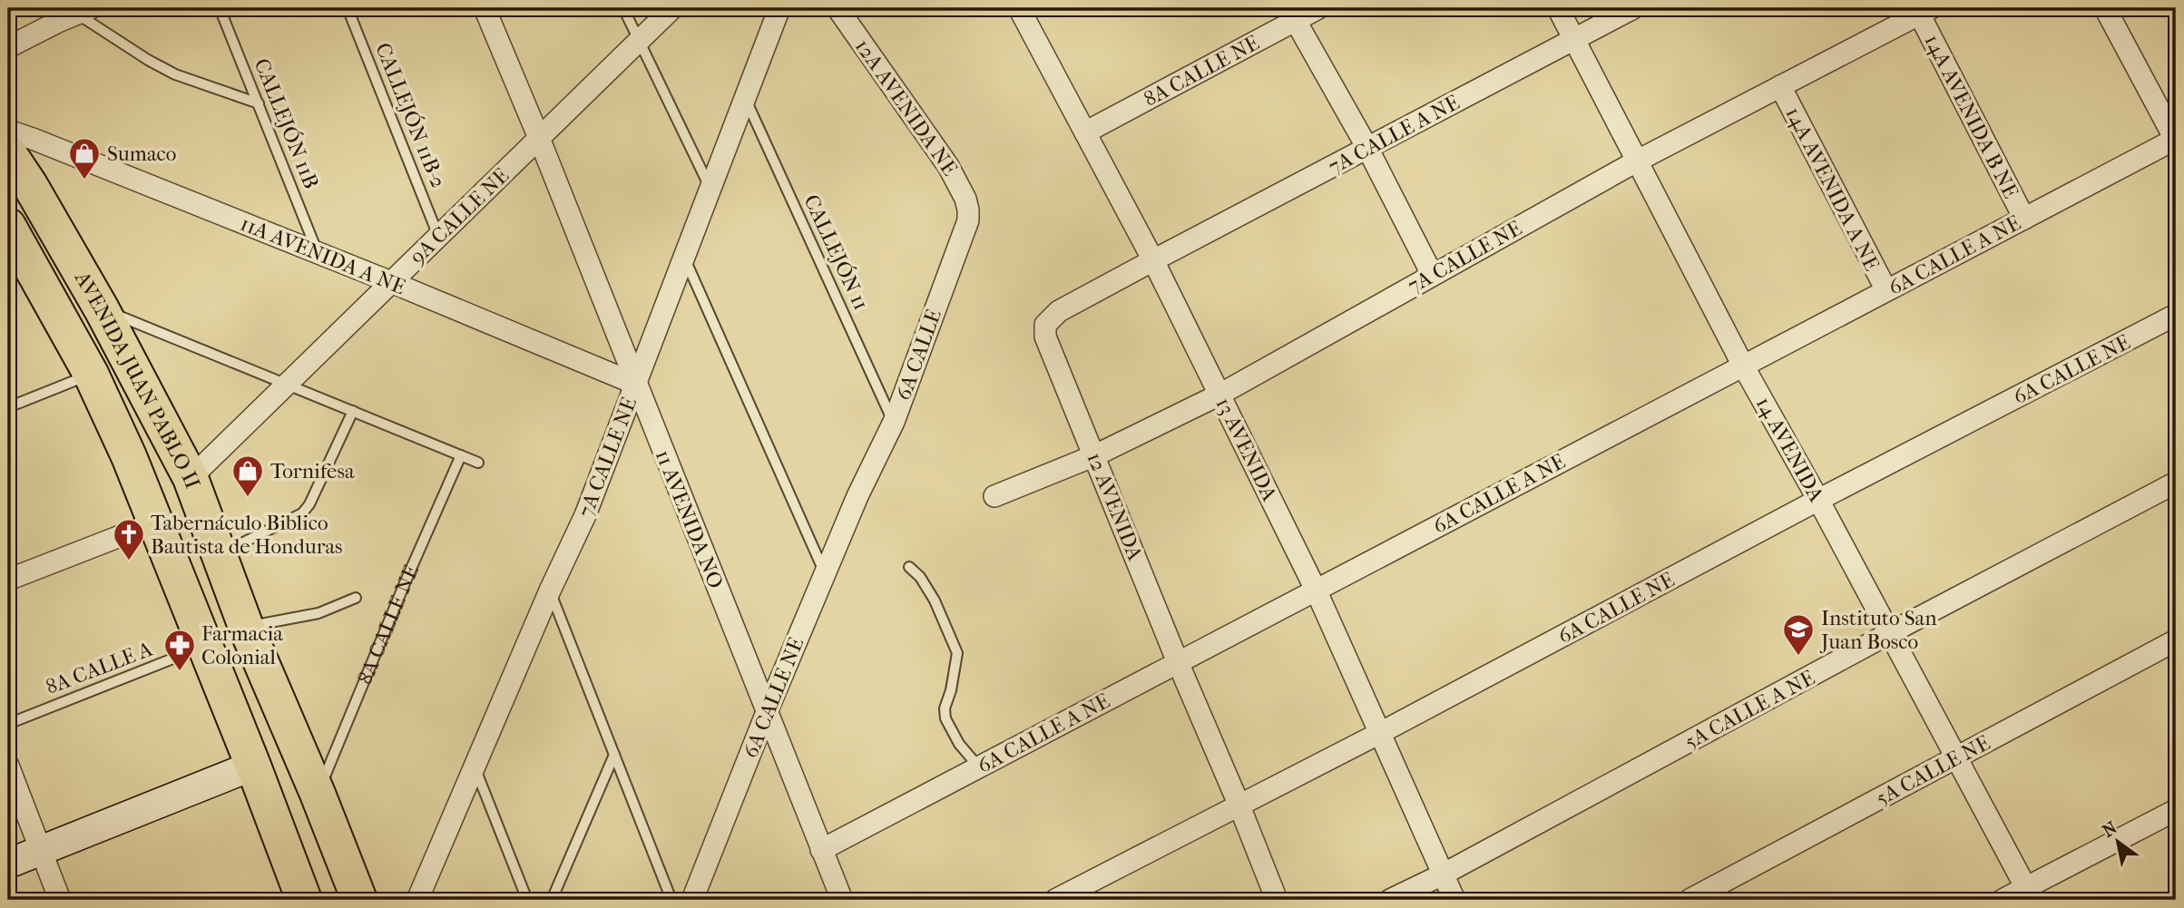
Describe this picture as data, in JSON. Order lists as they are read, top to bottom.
{
  "streets": {
    "highway": ["AVENIDA JUAN PABLO II"],
    "street": [
      "8A CALLE NE",
      "12A AVENIDA NE",
      "14A AVENIDA B NE",
      "7A CALLE A NE",
      "14A AVENIDA A NE",
      "9A CALLE NE",
      "11A AVENIDA A NE",
      "6A CALLE A NE",
      "7A CALLE NE",
      "6A CALLE",
      "6A CALLE NE",
      "13 AVENIDA",
      "14 AVENIDA",
      "12 AVENIDA",
      "11 AVENIDA NO",
      "5A CALLE A NE",
      "5A CALLE NE"
    ],
    "lane": [
      "CALLEJÓN 11B-2",
      "CALLEJÓN 11B",
      "CALLEJÓN 11",
      "8A CALLE A"
    ]
  },
  "crossings": [
    ["8A CALLE NE", "AVENIDA JUAN PABLO II"],
    ["8A CALLE NE", "13 AVENIDA"],
    ["12A AVENIDA NE", "6A CALLE"],
    ["CALLEJÓN 11B-2", "9A CALLE NE"],
    ["14A AVENIDA B NE", "6A CALLE A NE"],
    ["14A AVENIDA B NE", "7A CALLE NE"],
    ["CALLEJÓN 11B", "11A AVENIDA A NE"],
    ["7A CALLE A NE", "13 AVENIDA"],
    ["7A CALLE A NE", "14 AVENIDA"],
    ["7A CALLE A NE", "12 AVENIDA"],
    ["14A AVENIDA A NE", "6A CALLE A NE"],
    ["14A AVENIDA A NE", "7A CALLE NE"],
    ["9A CALLE NE", "11A AVENIDA A NE"],
    ["9A CALLE NE", "AVENIDA JUAN PABLO II"],
    ["9A CALLE NE", "11 AVENIDA NO"],
    ["CALLEJÓN 11", "7A CALLE NE"],
    ["CALLEJÓN 11", "6A CALLE"],
    ["11A AVENIDA A NE", "7A CALLE NE"],
    ["11A AVENIDA A NE", "11 AVENIDA NO"],
    ["6A CALLE A NE", "13 AVENIDA"],
    ["6A CALLE A NE", "14 AVENIDA"],
    ["6A CALLE A NE", "12 AVENIDA"],
    ["6A CALLE A NE", "11 AVENIDA NO"],
    ["7A CALLE NE", "13 AVENIDA"],
    ["7A CALLE NE", "14 AVENIDA"],
    ["7A CALLE NE", "12 AVENIDA"],
    ["7A CALLE NE", "11 AVENIDA NO"],
    ["6A CALLE", "6A CALLE NE"],
    ["6A CALLE NE", "13 AVENIDA"],
    ["6A CALLE NE", "14 AVENIDA"],
    ["6A CALLE NE", "12 AVENIDA"],
    ["6A CALLE NE", "11 AVENIDA NO"],
    ["AVENIDA JUAN PABLO II", "8A CALLE A"],
    ["13 AVENIDA", "12 AVENIDA"],
    ["13 AVENIDA", "5A CALLE A NE"],
    ["14 AVENIDA", "5A CALLE A NE"],
    ["14 AVENIDA", "5A CALLE NE"]
  ],
  "places": {
    "shop": ["Sumaco", "Tornifesa"],
    "church": ["Tabernáculo Biblico Bautista de Honduras"],
    "school or university": ["Instituto San Juan Bosco"],
    "pharmacy": ["Farmacia Colonial"]
  },
  "north": "top left"
}
